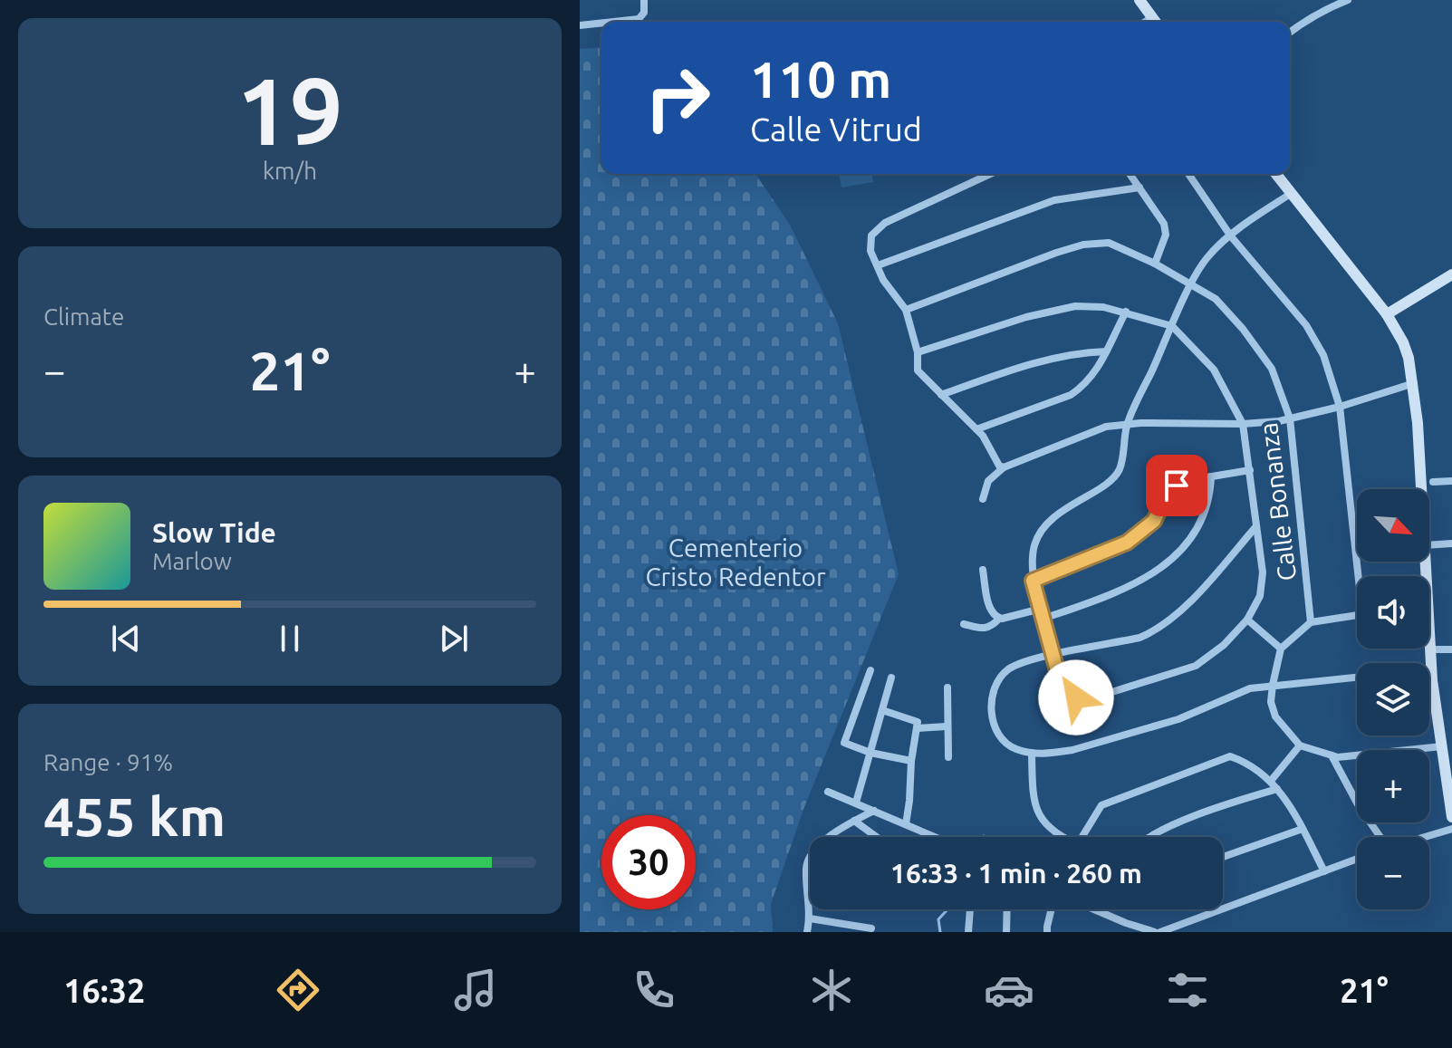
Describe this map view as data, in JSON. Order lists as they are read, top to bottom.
{
  "streets": {
    "street": ["Calle Bonanza"]
  },
  "parks": ["Cementerio Cristo Redentor"],
  "north": "bottom right",
  "page": {
    "tile": [
      ["19", "km/h"],
      "Climate",
      ["Range · 91%", "455 km"]
    ],
    "turn": ["110 m", "Calle Vitrud"],
    "heat": ["−", "21°", "+"],
    "map_buttons": ["+", "−"],
    "song": ["Slow Tide", "Marlow"],
    "limit": "30",
    "trip": "16:33 · 1 min · 260 m",
    "tabs": ["16:32", "21°"]
  }
}
